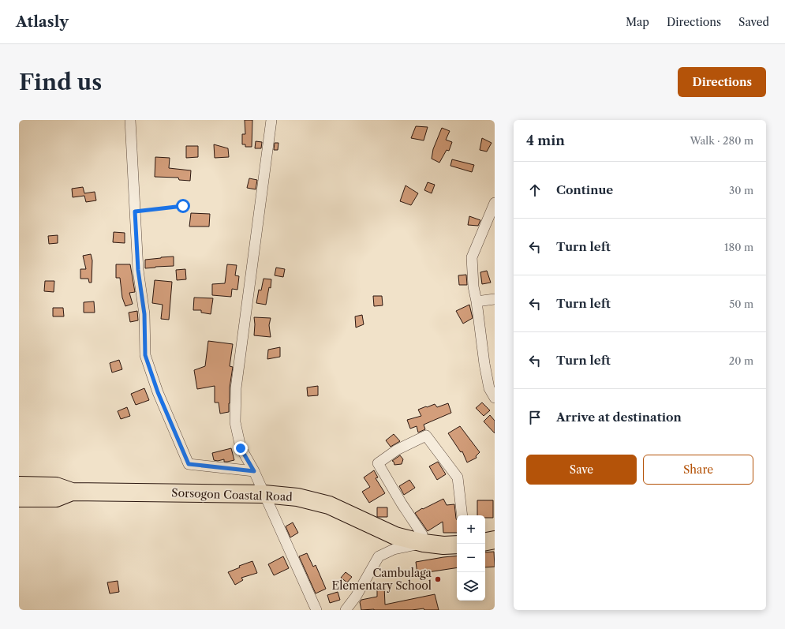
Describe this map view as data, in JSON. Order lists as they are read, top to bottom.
{
  "streets": {
    "highway": ["Sorsogon Coastal Road"]
  },
  "places": ["Cambulaga Elementary School"],
  "page": {
    "header": "Atlasly",
    "nav": ["Map", "Directions", "Saved"],
    "buttons": [
      "Directions",
      ["Save", "Share"]
    ],
    "title": "Find us",
    "heading": ["4 min", "Walk · 280 m"],
    "list": [
      ["Continue", "30 m"],
      ["Turn left", "180 m"],
      ["Turn left", "50 m"],
      ["Turn left", "20 m"],
      "Arrive at destination"
    ],
    "map_buttons": ["+", "−"]
  }
}
